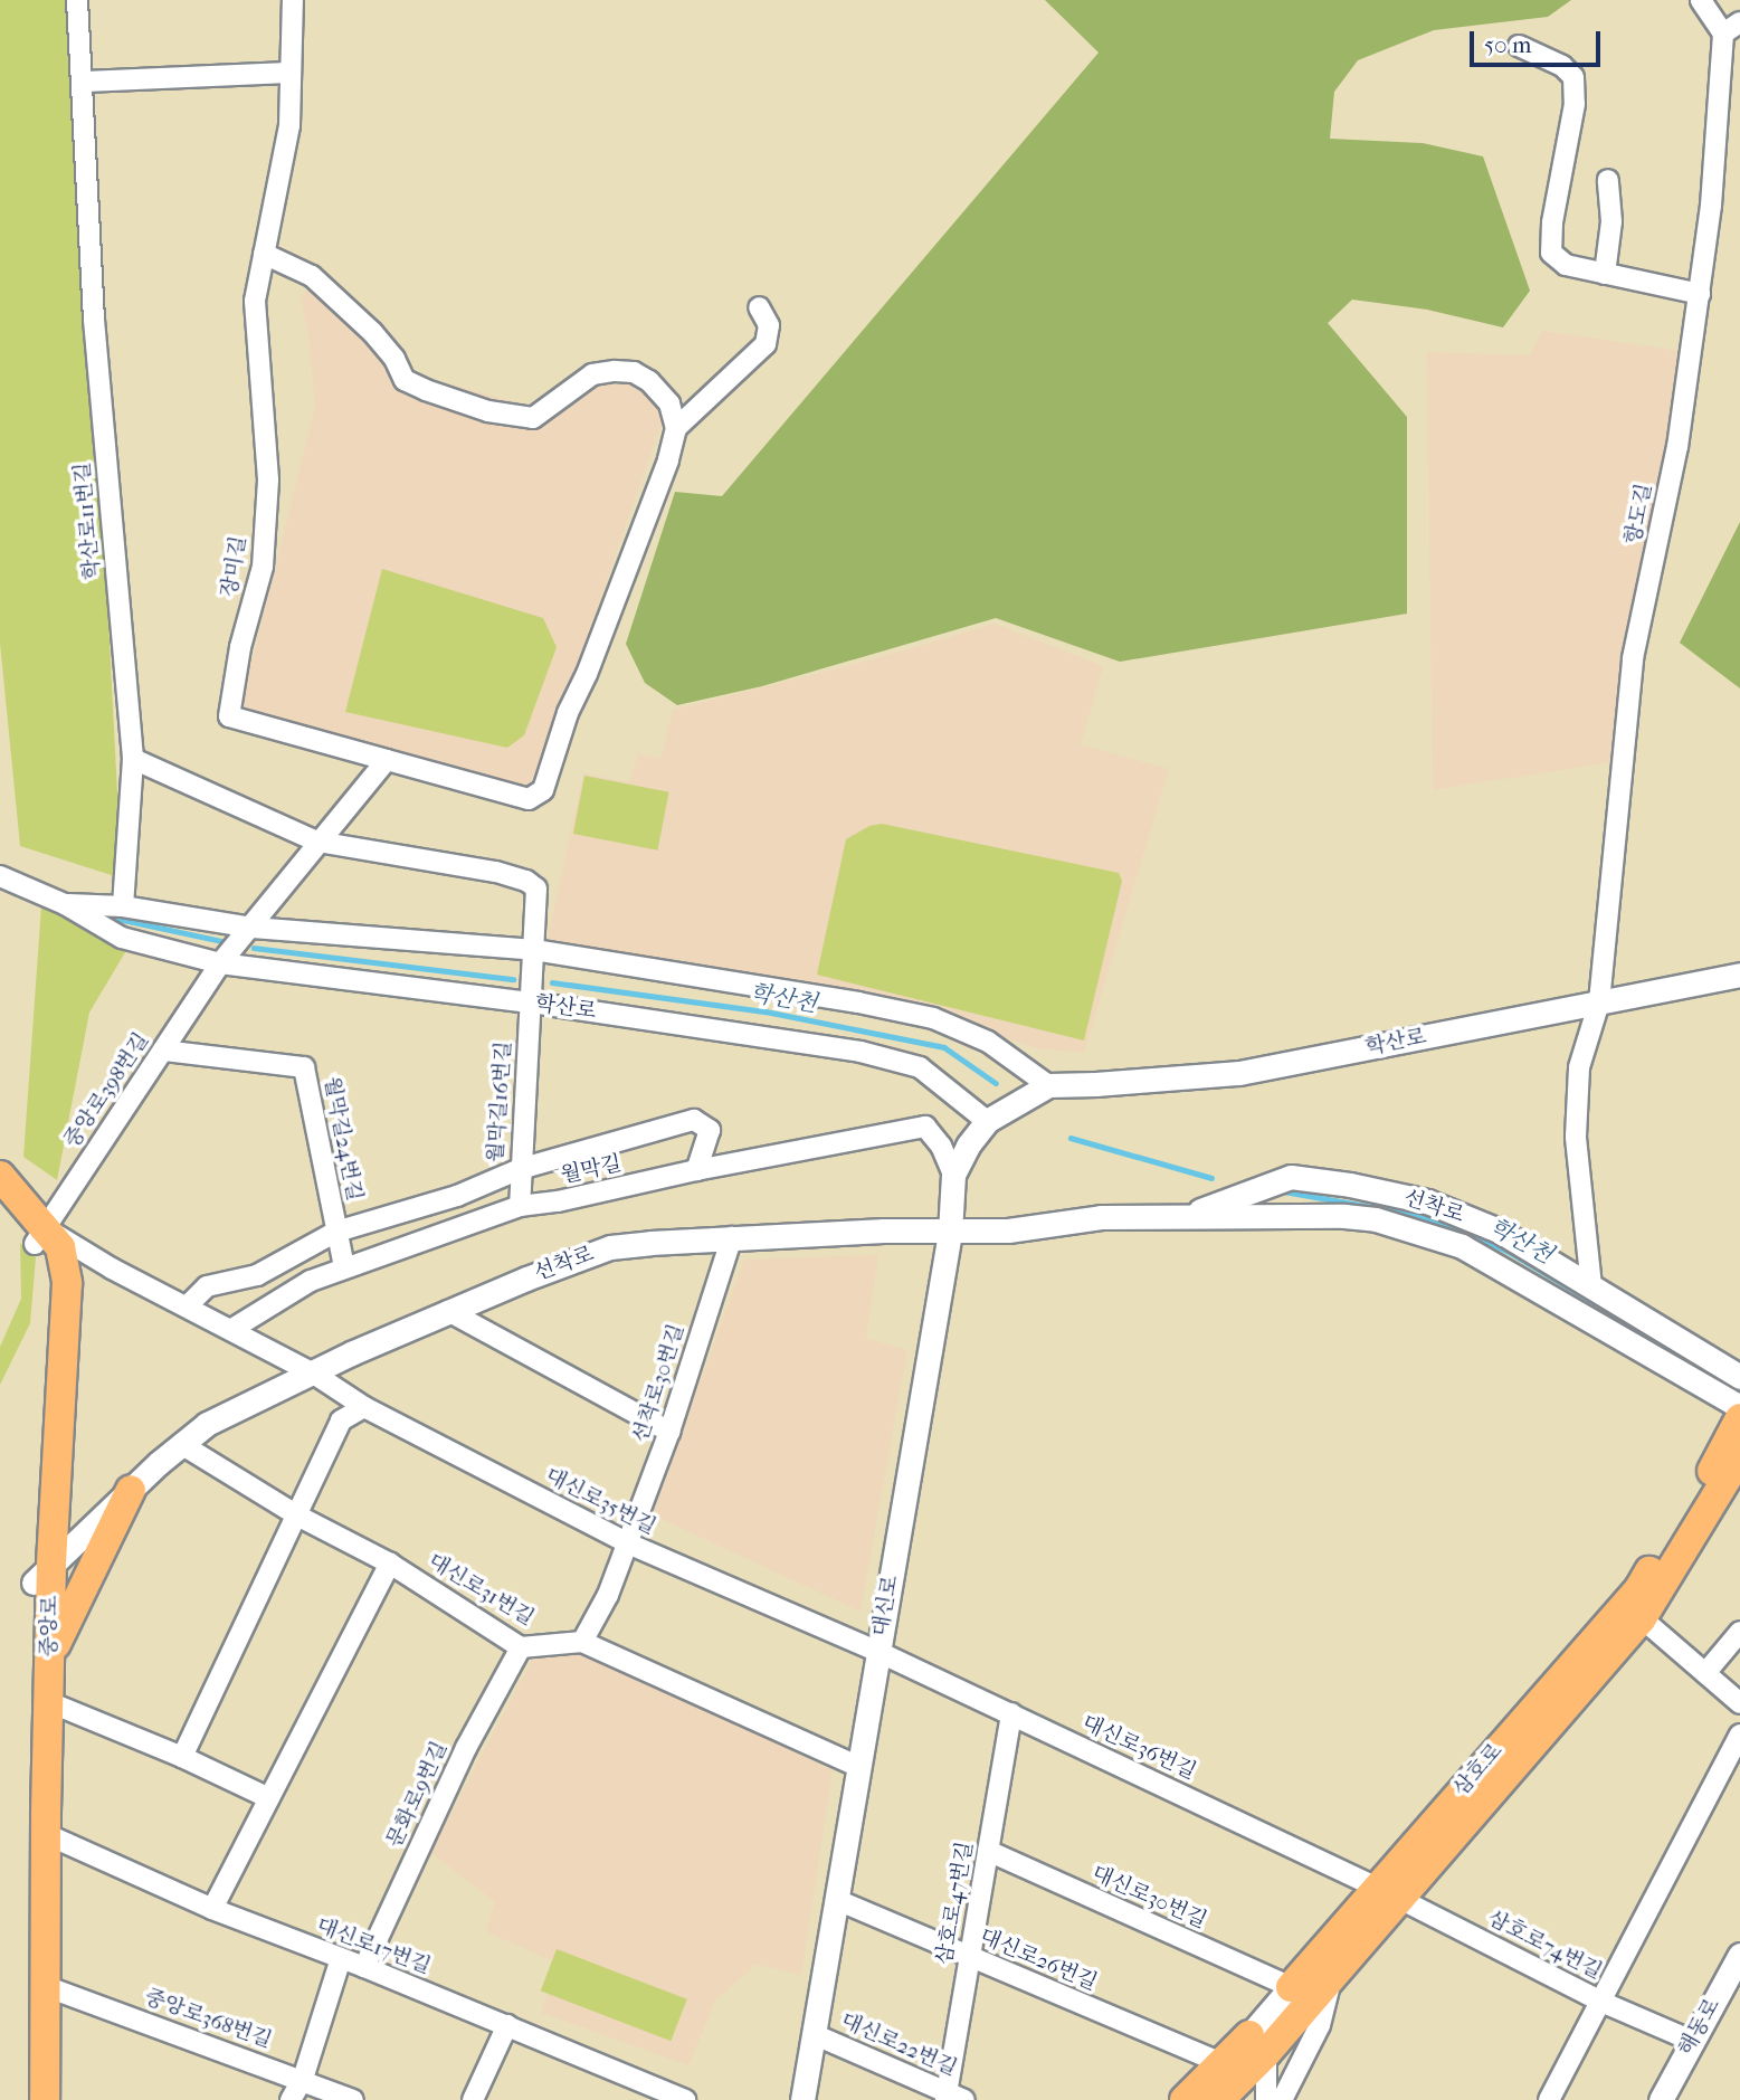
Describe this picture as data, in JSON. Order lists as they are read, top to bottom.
{
  "streets": {
    "main road": ["중앙로", "삼호로"],
    "street": [
      "항도길",
      "학산로11번길",
      "장미길",
      "학산로",
      "중앙로398번길",
      "월막길16번길",
      "월막길24번길",
      "월막길",
      "선착로",
      "선착로30번길",
      "대신로35번길",
      "대신로31번길",
      "대신로",
      "대신로36번길",
      "문화로9번길",
      "대신로30번길",
      "삼호로47번길",
      "삼호로74번길",
      "대신로17번길",
      "대신로26번길",
      "중앙로368번길",
      "해동로",
      "대신로22번길"
    ]
  },
  "crossings": [
    ["항도길", "학산로"],
    ["항도길", "선착로"],
    ["학산로11번길", "학산로"],
    ["학산로", "중앙로398번길"],
    ["학산로", "월막길16번길"],
    ["학산로", "대신로"],
    ["중앙로398번길", "월막길24번길"],
    ["중앙로398번길", "대신로35번길"],
    ["중앙로398번길", "중앙로"],
    ["월막길16번길", "월막길"],
    ["월막길24번길", "월막길"],
    ["월막길", "대신로35번길"],
    ["월막길", "대신로"],
    ["선착로", "선착로30번길"],
    ["선착로", "대신로35번길"],
    ["선착로", "대신로31번길"],
    ["선착로", "대신로"],
    ["선착로", "중앙로"],
    ["선착로30번길", "대신로35번길"],
    ["선착로30번길", "대신로31번길"],
    ["대신로35번길", "대신로"],
    ["대신로35번길", "중앙로"],
    ["대신로35번길", "대신로36번길"],
    ["대신로31번길", "대신로"],
    ["대신로31번길", "문화로9번길"],
    ["대신로", "대신로36번길"],
    ["대신로", "대신로26번길"],
    ["대신로", "대신로22번길"],
    ["중앙로", "대신로17번길"],
    ["중앙로", "중앙로368번길"],
    ["대신로36번길", "삼호로"],
    ["대신로36번길", "삼호로47번길"],
    ["대신로36번길", "삼호로74번길"],
    ["삼호로", "대신로30번길"],
    ["삼호로", "삼호로74번길"],
    ["삼호로", "대신로26번길"],
    ["문화로9번길", "대신로17번길"],
    ["대신로30번길", "삼호로47번길"],
    ["삼호로47번길", "대신로26번길"],
    ["삼호로47번길", "대신로22번길"],
    ["삼호로74번길", "해동로"]
  ],
  "water": ["학산천"],
  "scale_bar": "50 m"
}
